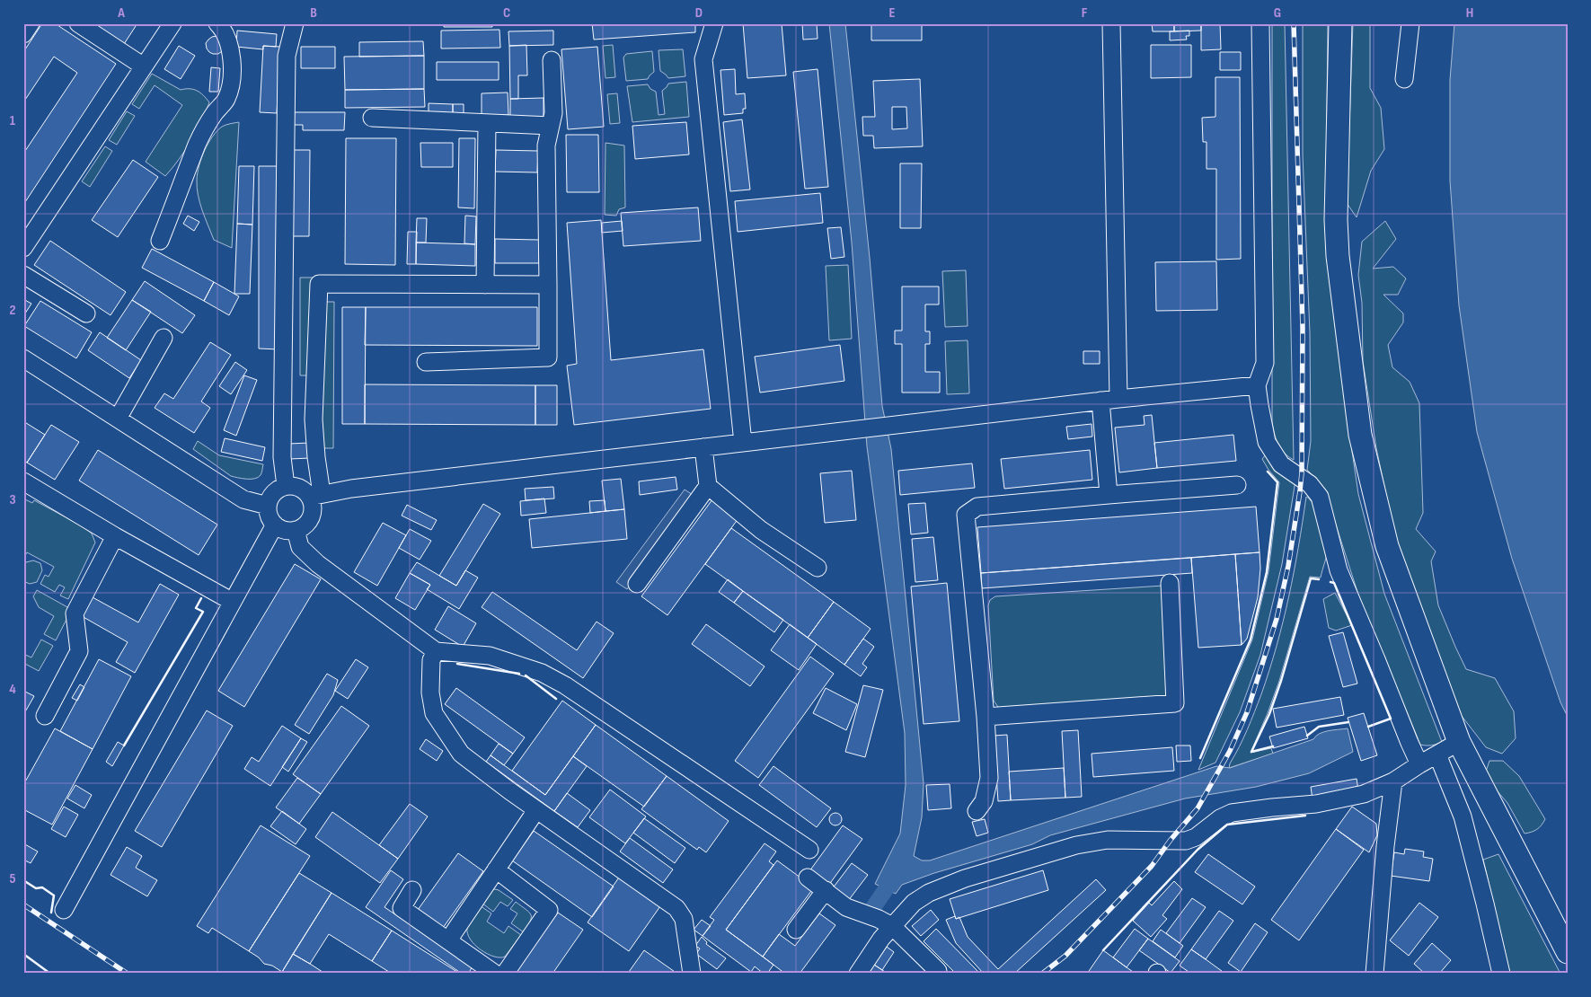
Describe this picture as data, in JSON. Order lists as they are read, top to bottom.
{
  "grid": {
    "columns": [
      "A",
      "B",
      "C",
      "D",
      "E",
      "F",
      "G",
      "H"
    ],
    "rows": [
      "1",
      "2",
      "3",
      "4",
      "5"
    ]
  }
}
